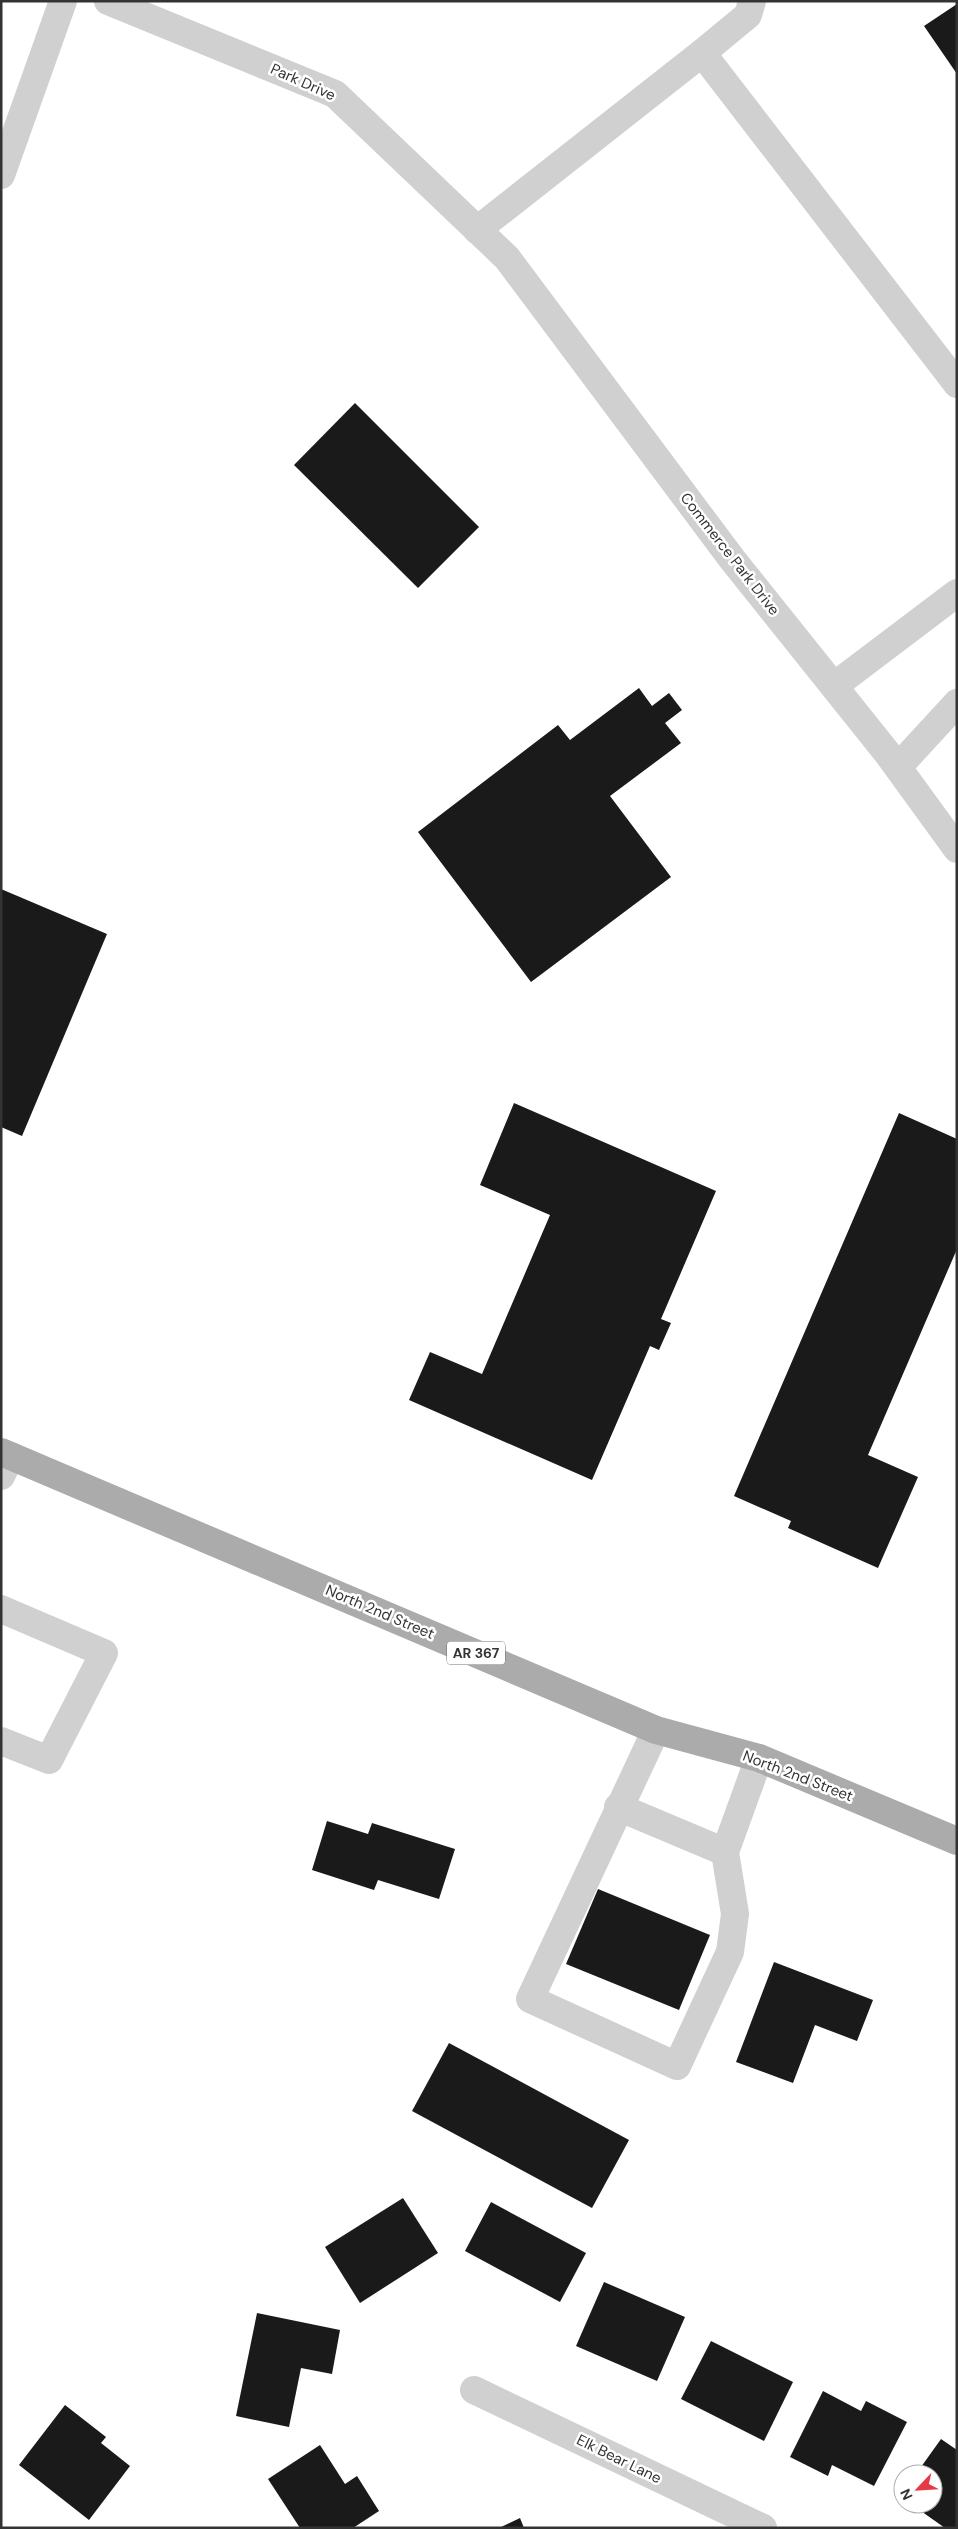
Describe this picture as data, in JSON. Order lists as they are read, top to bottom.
{
  "streets": {
    "main road": ["North 2nd Street", "AR 367"],
    "street": ["Park Drive", "Commerce Park Drive", "Elk Bear Lane"]
  },
  "crossings": [
    ["Park Drive", "Commerce Park Drive"]
  ],
  "north": "bottom left"
}
